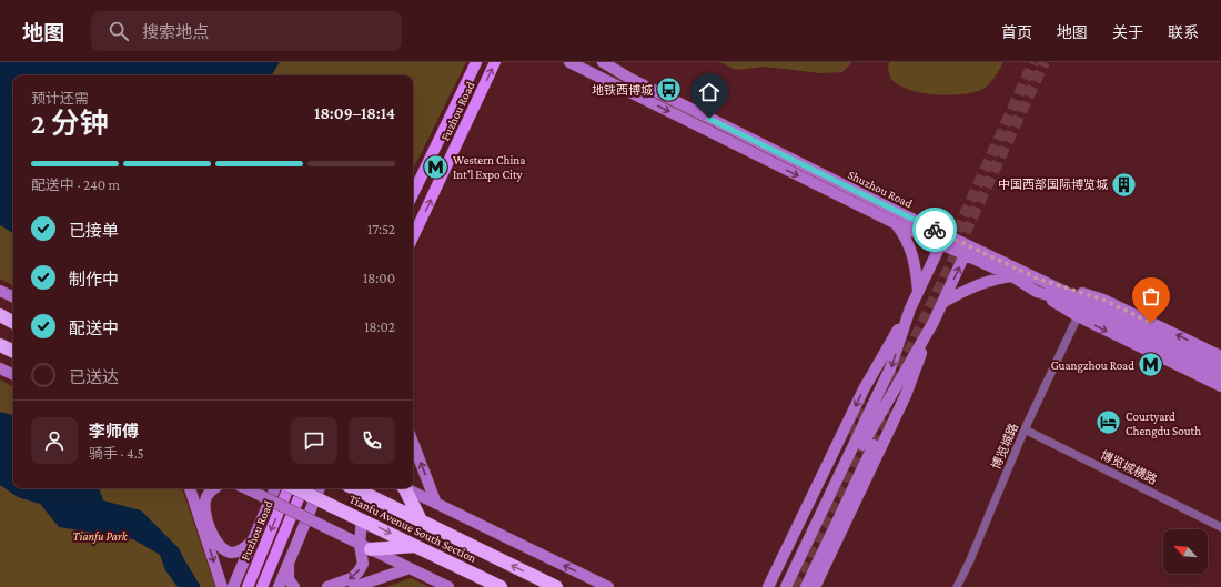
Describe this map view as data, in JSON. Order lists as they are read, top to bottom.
{
  "streets": {
    "highway": ["Tianfu Avenue South Section"],
    "main road": ["Fuzhou Road", "Shuzhou Road"],
    "street": ["博览城路", "博览城横路"]
  },
  "crossings": [
    ["博览城路", "博览城横路"]
  ],
  "parks": ["Tianfu Park"],
  "places": {
    "bus stop": ["地铁西博城"],
    "metro station": ["Western China Int'l Expo City", "Guangzhou Road"],
    "building": ["中国西部国际博览城"],
    "hotel": ["Courtyard Chengdu South"]
  },
  "north": "top left",
  "page": {
    "header": "地图",
    "search": "搜索地点",
    "nav": [
      "首页",
      "地图",
      "关于",
      "联系"
    ],
    "heading": ["2 分钟", "预计还需", "18:09–18:14"],
    "panel": ["李师傅", "骑手 · 4.5"],
    "bar": "配送中 · 240 m",
    "list": [
      ["已接单", "17:52"],
      ["制作中", "18:00"],
      ["配送中", "18:02"],
      "已送达"
    ]
  }
}
